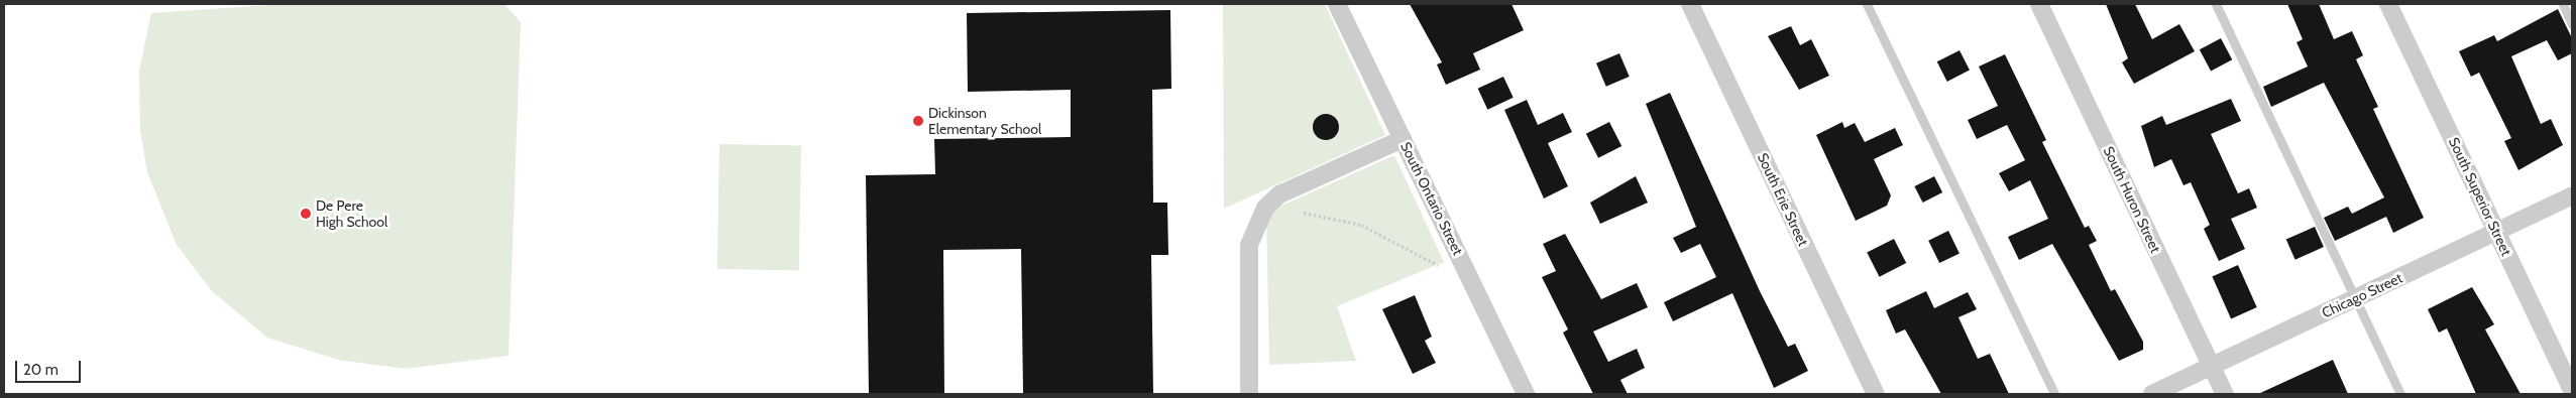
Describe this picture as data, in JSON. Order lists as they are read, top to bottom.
{
  "streets": {
    "street": [
      "South Superior Street",
      "South Ontario Street",
      "South Erie Street",
      "South Huron Street",
      "Chicago Street"
    ]
  },
  "crossings": [
    ["South Superior Street", "Chicago Street"],
    ["South Huron Street", "Chicago Street"]
  ],
  "places": ["Dickinson Elementary School", "De Pere High School"],
  "scale_bar": "20 m"
}
